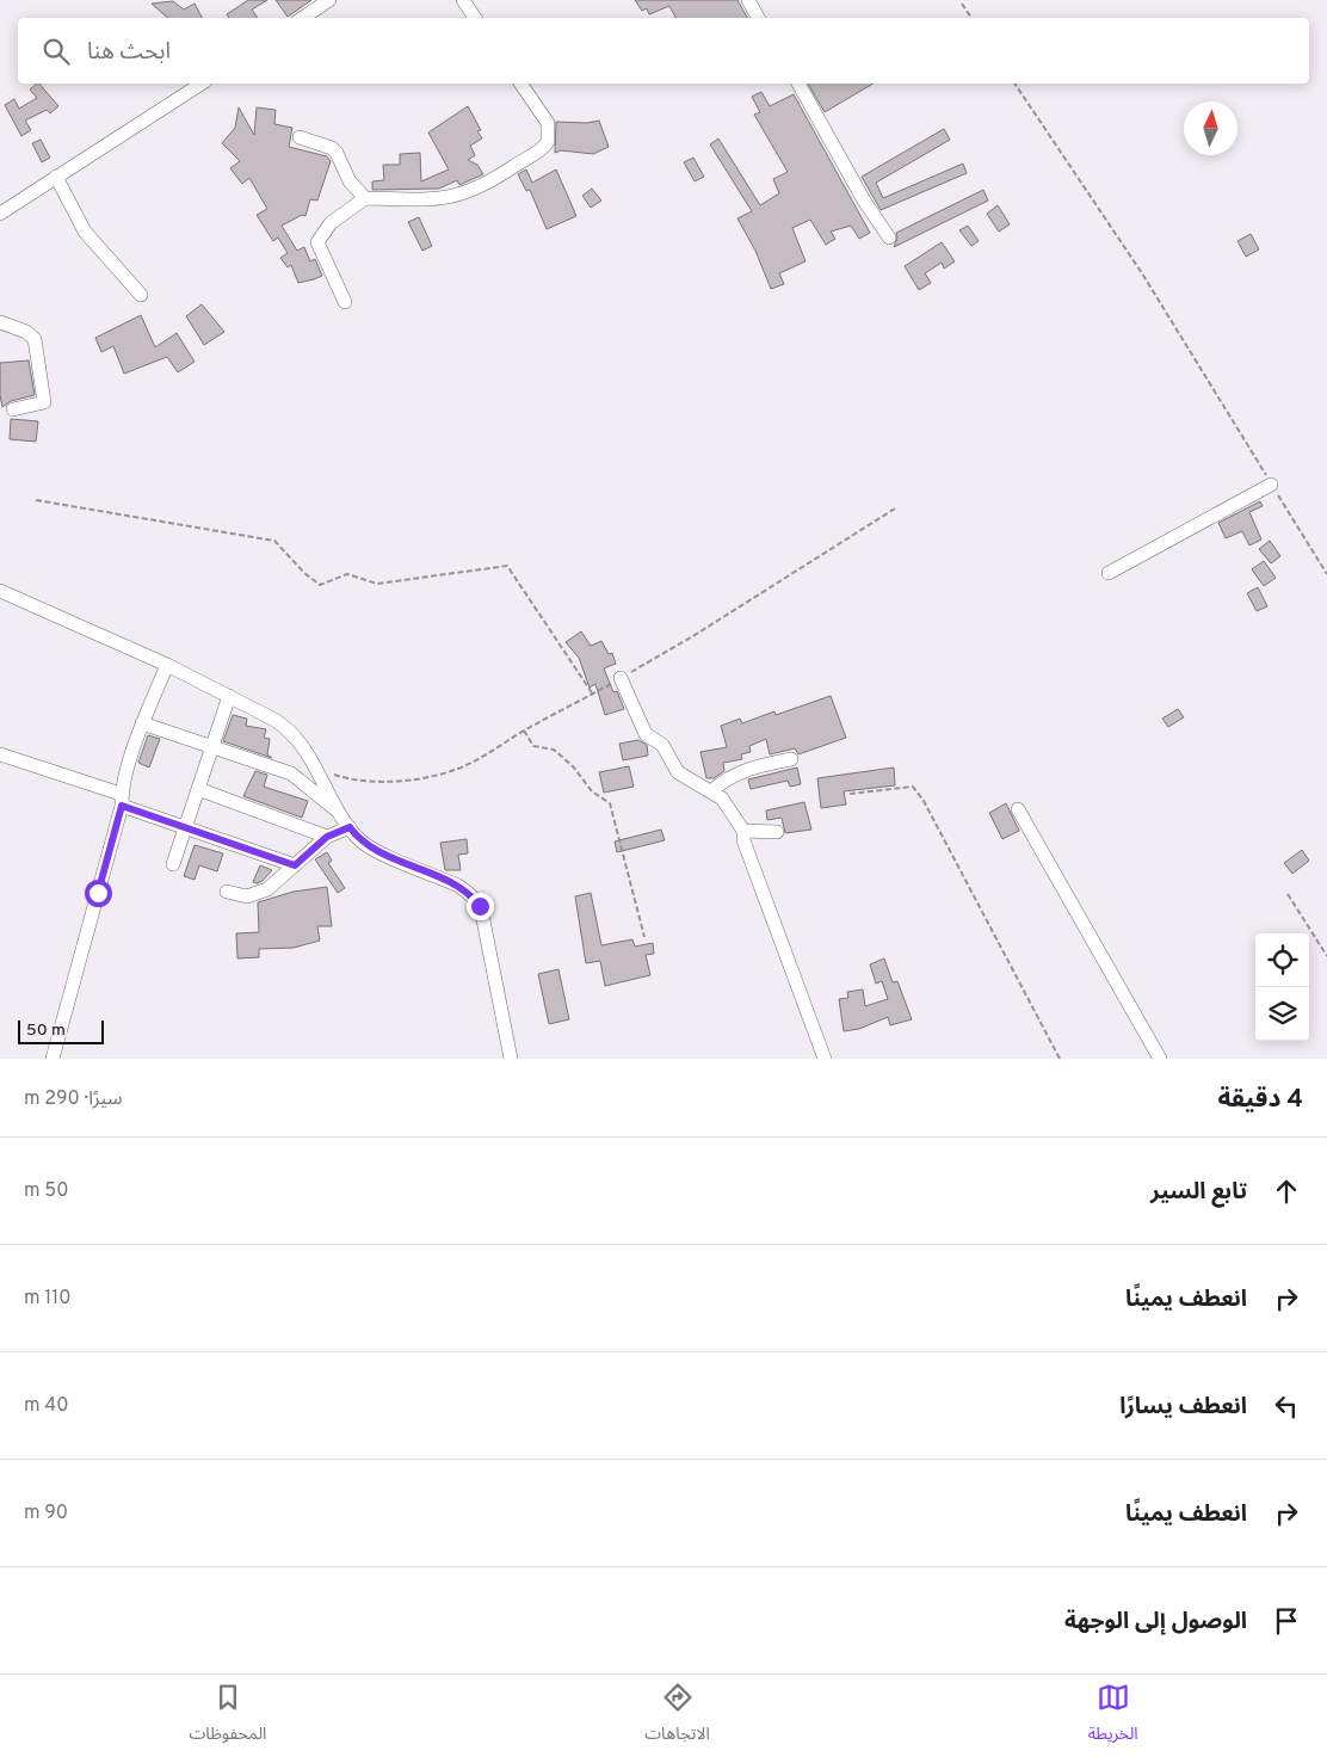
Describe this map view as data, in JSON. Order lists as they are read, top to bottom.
{
  "scale_bar": "50 m",
  "north": "top",
  "page": {
    "search": "ابحث هنا",
    "scale": "50 m",
    "heading": ["4 دقيقة", "سيرًا · 290 m"],
    "list": [
      ["تابع السير", "50 m"],
      ["انعطف يمينًا", "110 m"],
      ["انعطف يسارًا", "40 m"],
      ["انعطف يمينًا", "90 m"],
      "الوصول إلى الوجهة"
    ],
    "nav": ["الخريطة", "الاتجاهات", "المحفوظات"]
  }
}
